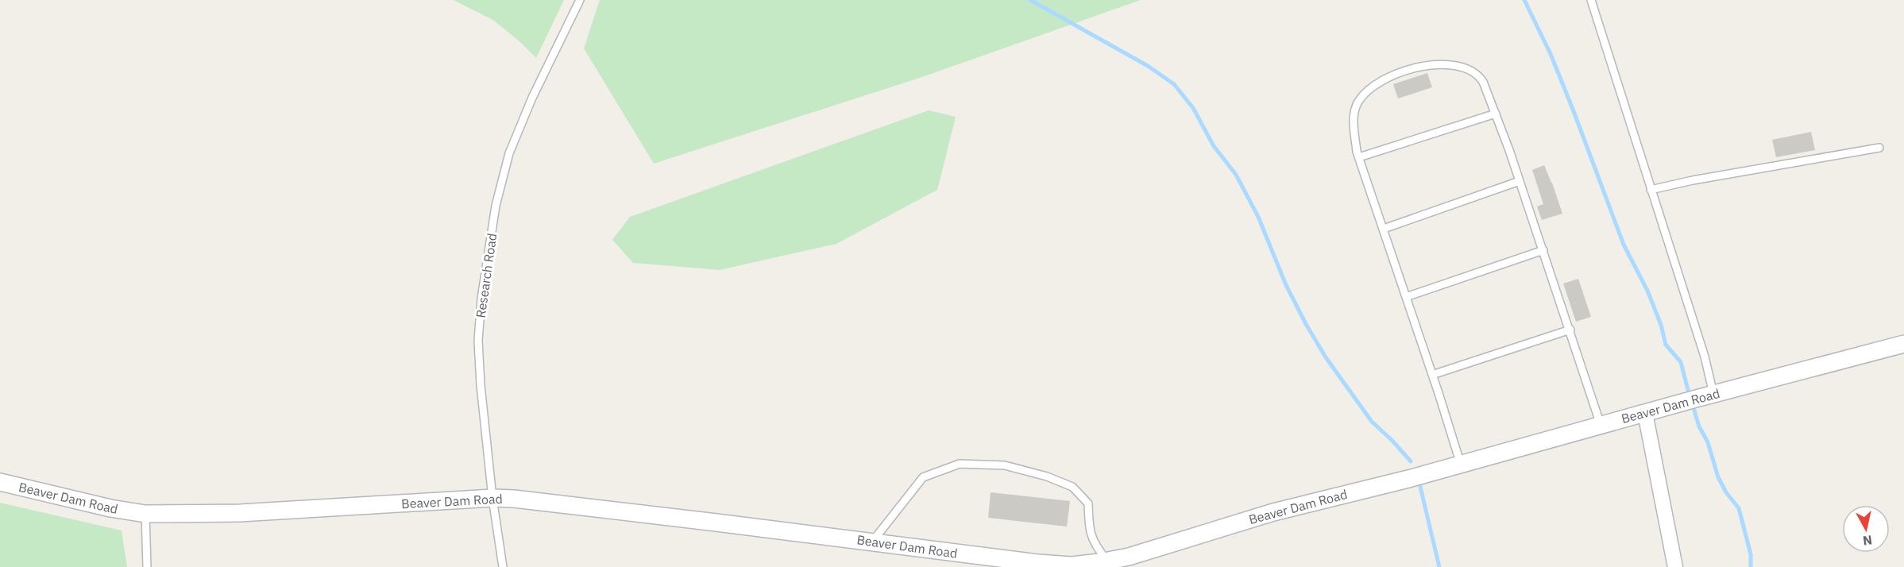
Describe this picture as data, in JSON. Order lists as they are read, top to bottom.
{
  "streets": {
    "street": ["Beaver Dam Road"],
    "lane": ["Research Road"]
  },
  "crossings": [
    ["Research Road", "Beaver Dam Road"]
  ],
  "north": "bottom"
}
